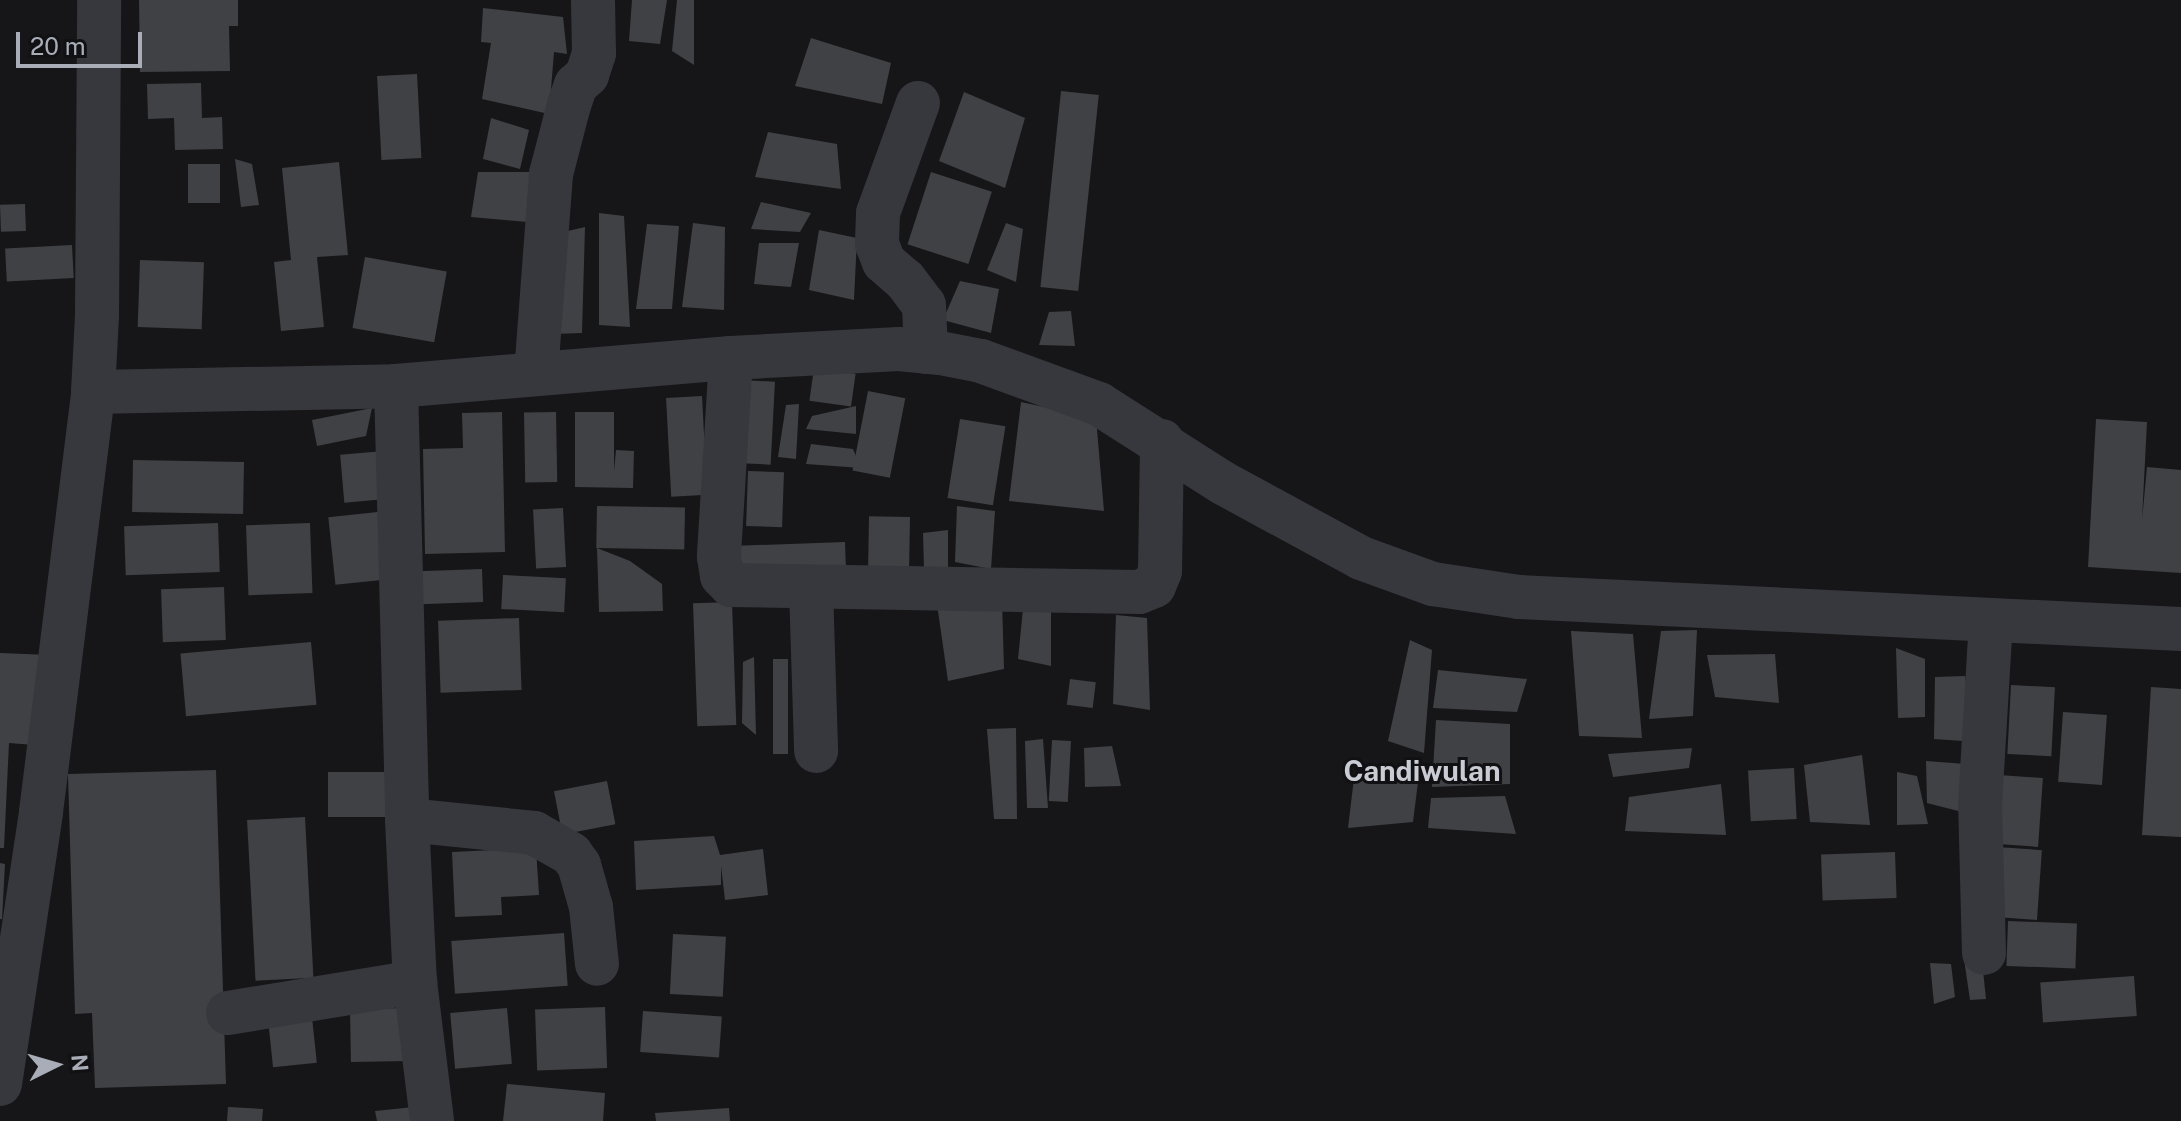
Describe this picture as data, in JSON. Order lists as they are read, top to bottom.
{
  "districts": ["Candiwulan"],
  "scale_bar": "20 m",
  "north": "right"
}
